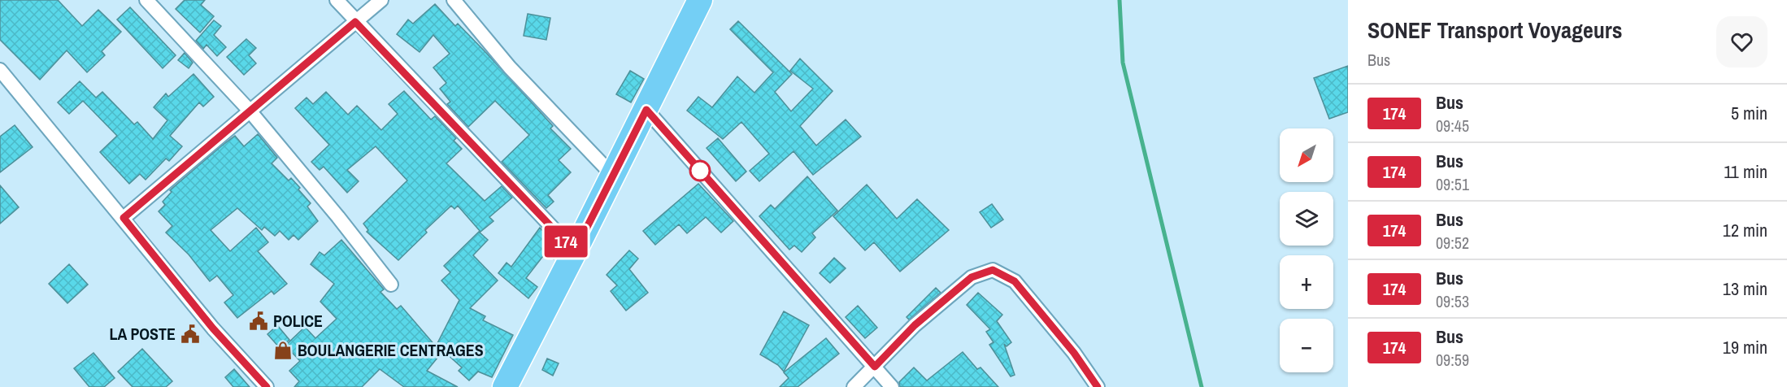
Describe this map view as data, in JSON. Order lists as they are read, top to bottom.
{
  "places": {
    "public building": ["POLICE", "LA POSTE"],
    "shop": ["BOULANGERIE CENTRAGES"]
  },
  "lines": ["bus line 174"],
  "north": "bottom left",
  "page": {
    "on_map": "174",
    "heading": ["SONEF Transport Voyageurs", "Bus"],
    "list": [
      {
        "mark": "174",
        "name": "Bus",
        "note": "09:45",
        "value": "5 min"
      },
      {
        "mark": "174",
        "name": "Bus",
        "note": "09:51",
        "value": "11 min"
      },
      {
        "mark": "174",
        "name": "Bus",
        "note": "09:52",
        "value": "12 min"
      },
      {
        "mark": "174",
        "name": "Bus",
        "note": "09:53",
        "value": "13 min"
      },
      {
        "mark": "174",
        "name": "Bus",
        "note": "09:59",
        "value": "19 min"
      }
    ],
    "map_buttons": ["+", "−"]
  }
}
